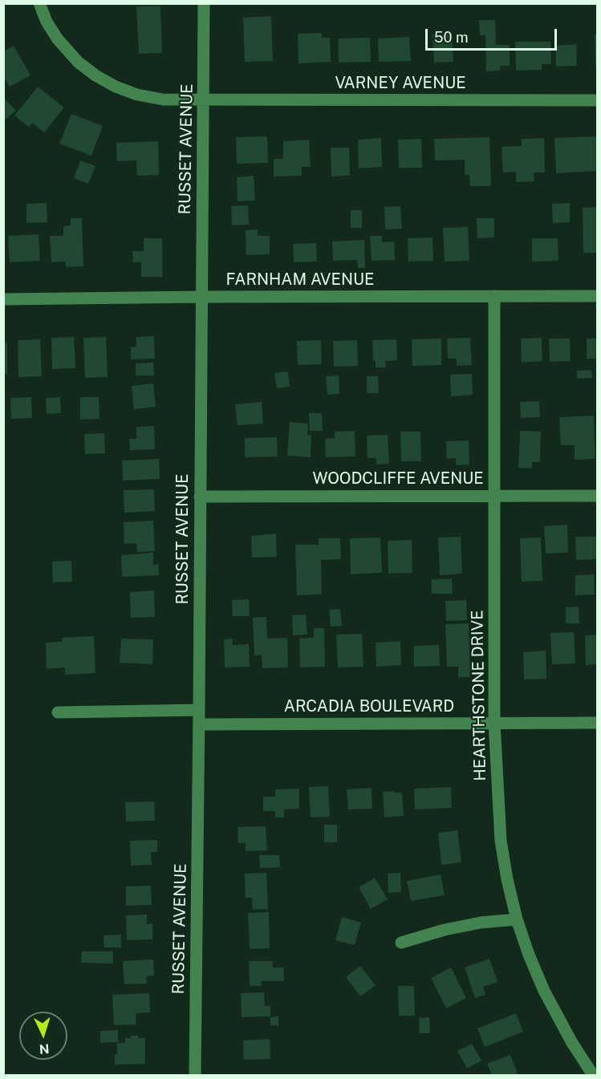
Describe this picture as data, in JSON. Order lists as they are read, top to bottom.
{
  "streets": {
    "street": [
      "VARNEY AVENUE",
      "RUSSET AVENUE",
      "FARNHAM AVENUE",
      "WOODCLIFFE AVENUE",
      "HEARTHSTONE DRIVE",
      "ARCADIA BOULEVARD"
    ]
  },
  "crossings": [
    ["VARNEY AVENUE", "RUSSET AVENUE"],
    ["RUSSET AVENUE", "FARNHAM AVENUE"],
    ["RUSSET AVENUE", "WOODCLIFFE AVENUE"],
    ["RUSSET AVENUE", "ARCADIA BOULEVARD"],
    ["FARNHAM AVENUE", "HEARTHSTONE DRIVE"],
    ["WOODCLIFFE AVENUE", "HEARTHSTONE DRIVE"],
    ["HEARTHSTONE DRIVE", "ARCADIA BOULEVARD"]
  ],
  "scale_bar": "50 m",
  "north": "bottom"
}
